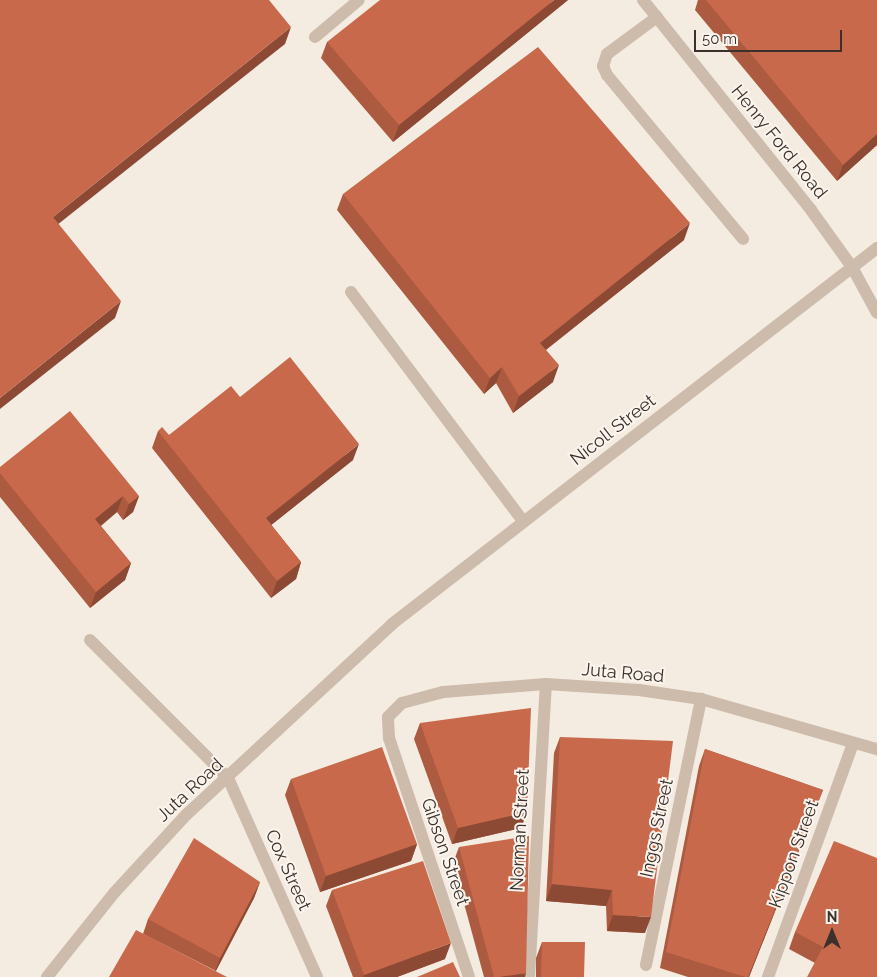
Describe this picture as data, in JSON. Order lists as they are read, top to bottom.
{
  "streets": {
    "street": [
      "Henry Ford Road",
      "Nicoll Street",
      "Juta Road",
      "Inggs Street",
      "Norman Street",
      "Gibson Street",
      "Kippon Street",
      "Cox Street"
    ]
  },
  "crossings": [
    ["Henry Ford Road", "Nicoll Street"],
    ["Nicoll Street", "Juta Road"],
    ["Juta Road", "Inggs Street"],
    ["Juta Road", "Norman Street"],
    ["Juta Road", "Gibson Street"],
    ["Juta Road", "Kippon Street"],
    ["Juta Road", "Cox Street"]
  ],
  "scale_bar": "50 m",
  "north": "top"
}
